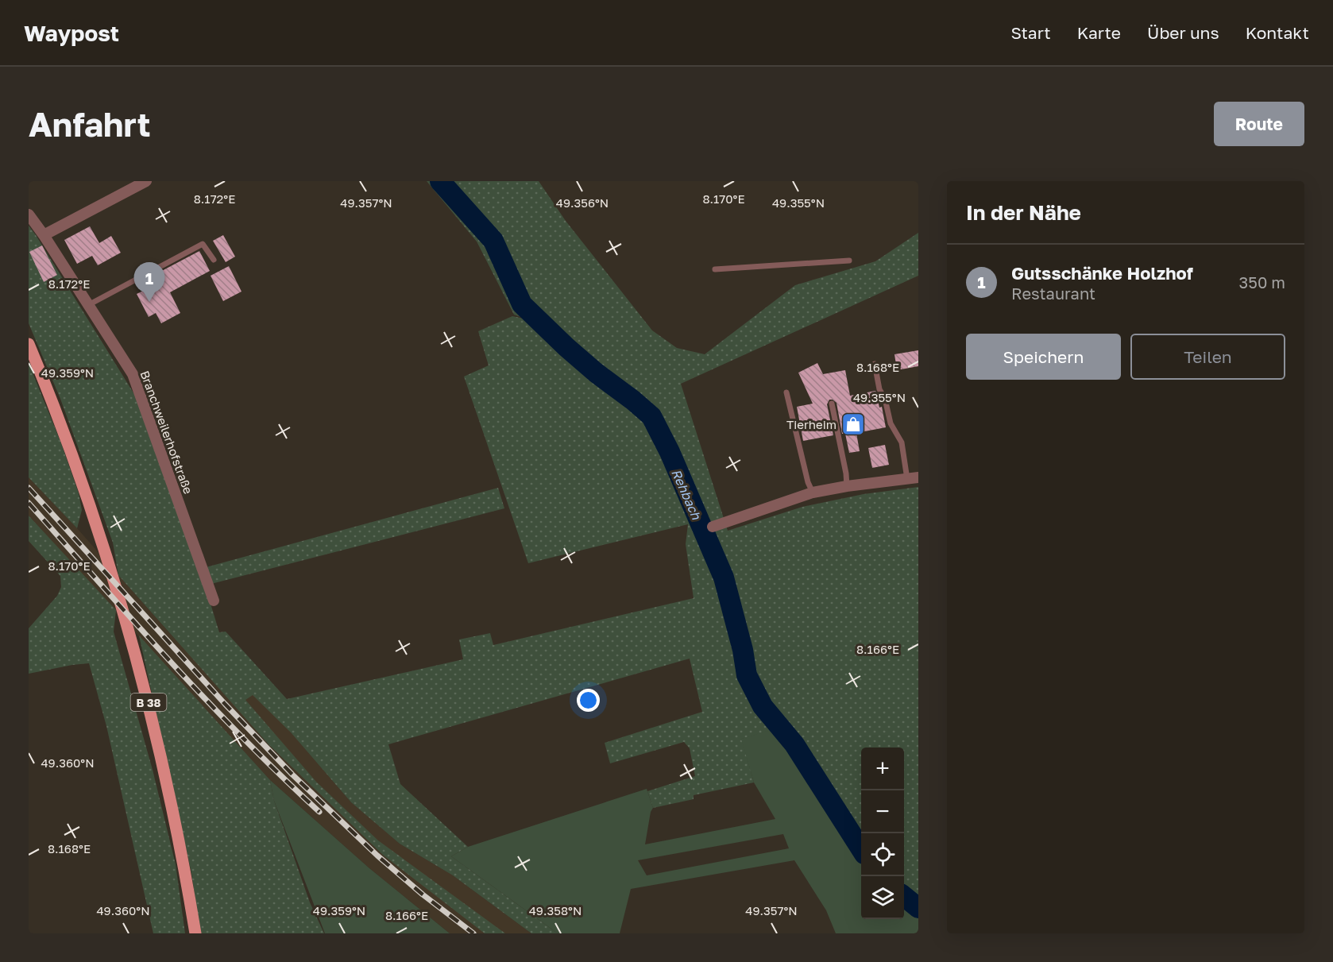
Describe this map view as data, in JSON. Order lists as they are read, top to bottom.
{
  "streets": {
    "main road": ["B 38"],
    "street": ["Branchweilerhofstraße"]
  },
  "water": ["Rehbach"],
  "places": {
    "shop": ["Tierheim"]
  },
  "page": {
    "header": "Waypost",
    "nav": [
      "Start",
      "Karte",
      "Über uns",
      "Kontakt"
    ],
    "buttons": [
      "Route",
      ["Speichern", "Teilen"]
    ],
    "title": "Anfahrt",
    "heading": "In der Nähe",
    "list": [
      {
        "mark": "1",
        "name": "Gutsschänke Holzhof",
        "note": "Restaurant",
        "value": "350 m"
      }
    ],
    "pins": "1",
    "map_buttons": ["+", "−"]
  },
  "coordinates": [
    "8.172°E",
    "8.170°E",
    "49.357°N",
    "49.356°N",
    "49.355°N",
    "8.168°E",
    "49.359°N",
    "8.166°E",
    "49.360°N",
    "49.358°N"
  ]
}
